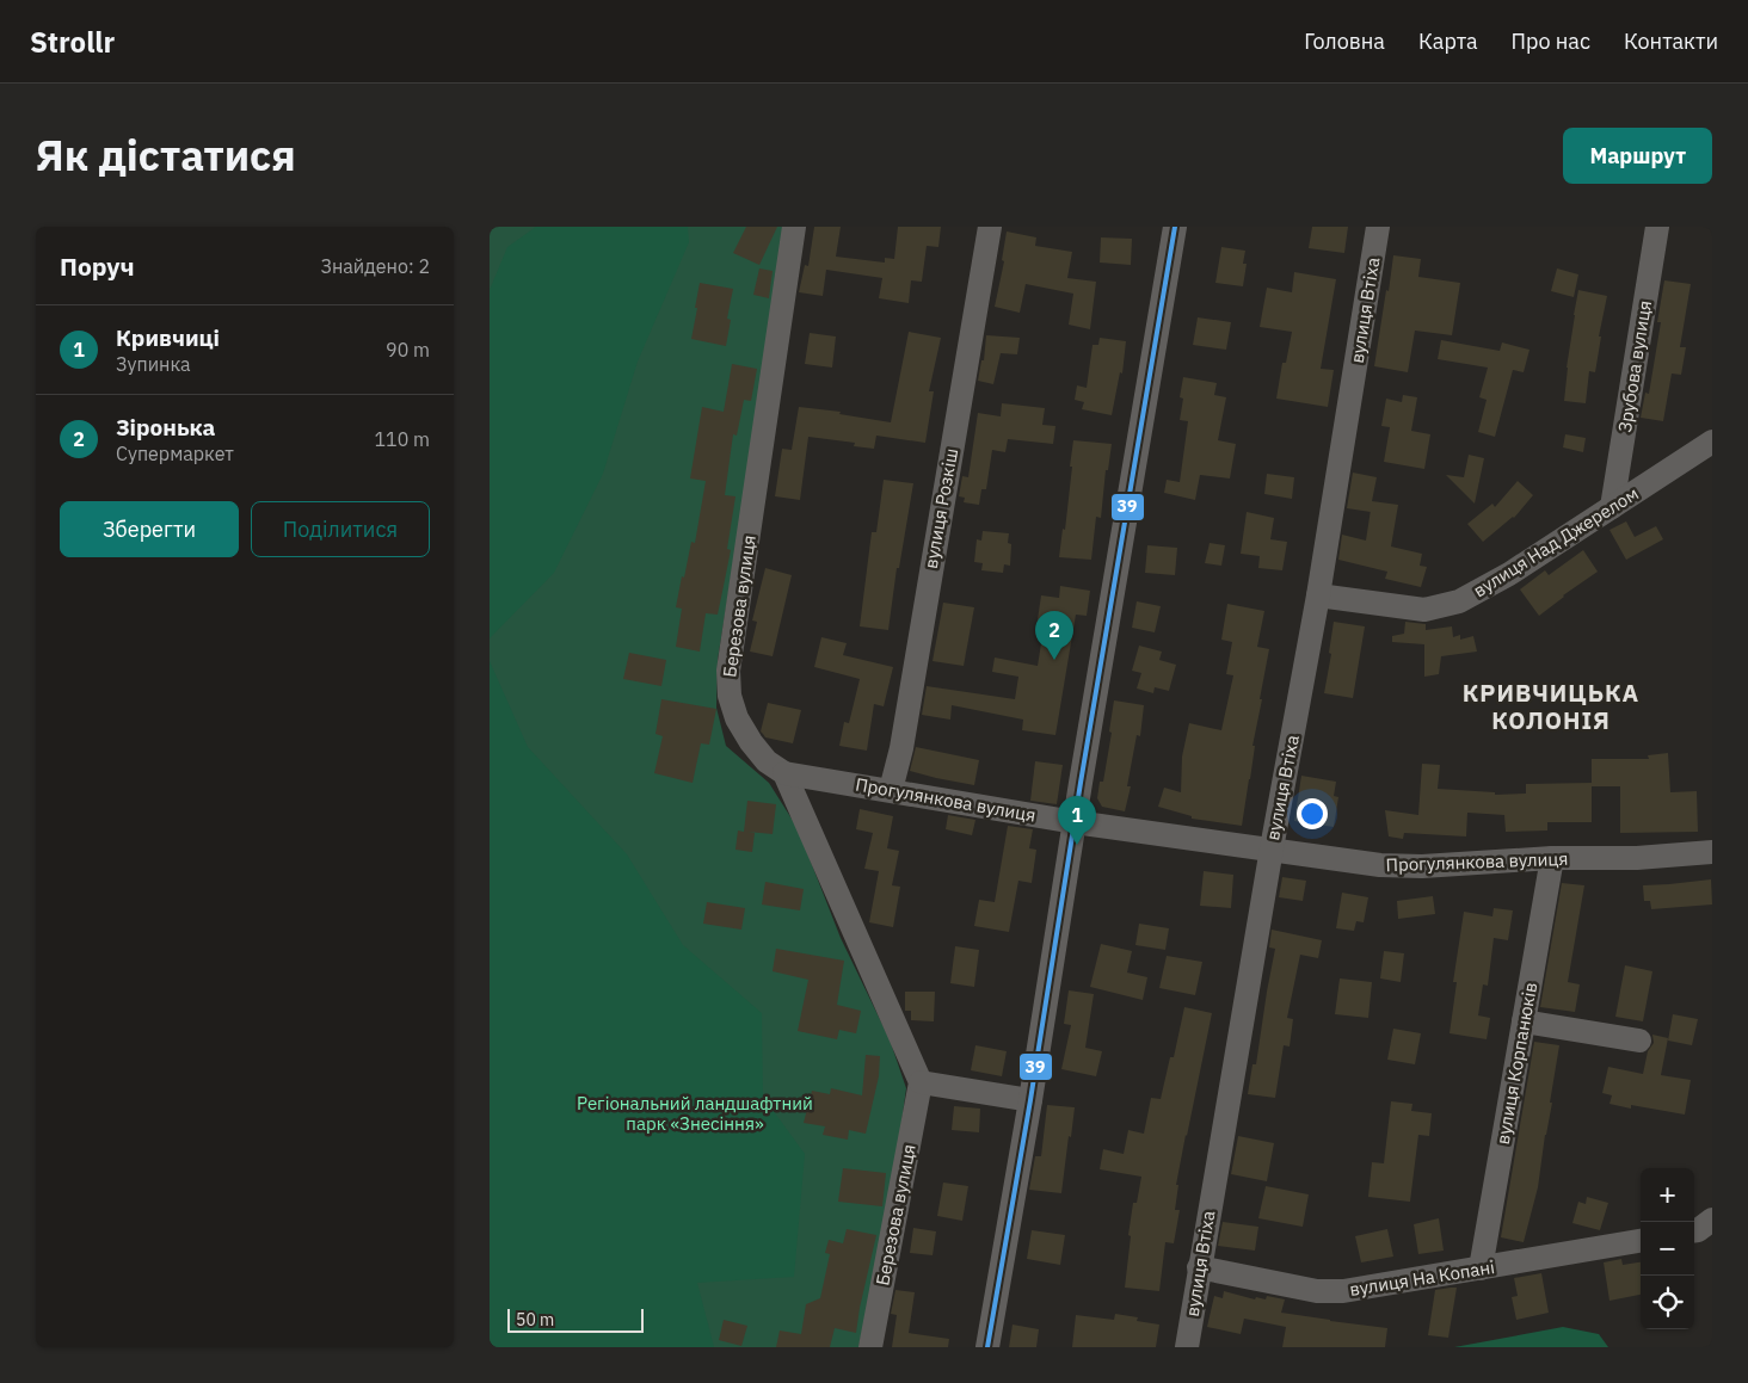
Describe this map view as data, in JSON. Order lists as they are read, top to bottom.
{
  "streets": {
    "street": [
      "вулиця Втіха",
      "Зрубова вулиця",
      "вулиця Розкіш",
      "вулиця Над Джерелом",
      "Березова вулиця",
      "Прогулянкова вулиця",
      "вулиця Корпанюків",
      "вулиця На Копані"
    ]
  },
  "crossings": [
    ["вулиця Втіха", "вулиця Над Джерелом"],
    ["вулиця Втіха", "Прогулянкова вулиця"],
    ["вулиця Втіха", "вулиця На Копані"],
    ["Зрубова вулиця", "вулиця Над Джерелом"],
    ["вулиця Розкіш", "Прогулянкова вулиця"],
    ["Березова вулиця", "Прогулянкова вулиця"],
    ["Прогулянкова вулиця", "вулиця Корпанюків"],
    ["вулиця Корпанюків", "вулиця На Копані"]
  ],
  "districts": ["КРИВЧИЦЬКА КОЛОНІЯ"],
  "parks": ["Регіональний ландшафтний парк «Знесіння»"],
  "lines": ["transit line 39"],
  "scale_bar": "50 m",
  "page": {
    "header": "Strollr",
    "nav": [
      "Головна",
      "Карта",
      "Про нас",
      "Контакти"
    ],
    "title": "Як дістатися",
    "buttons": [
      "Маршрут",
      ["Зберегти", "Поділитися"]
    ],
    "heading": ["Поруч", "Знайдено: 2"],
    "list": [
      {
        "mark": "1",
        "name": "Кривчиці",
        "note": "Зупинка",
        "value": "90 m"
      },
      {
        "mark": "2",
        "name": "Зіронька",
        "note": "Супермаркет",
        "value": "110 m"
      }
    ],
    "pins": ["2", "1"],
    "map_buttons": ["+", "−"],
    "scale": "50 m"
  }
}
